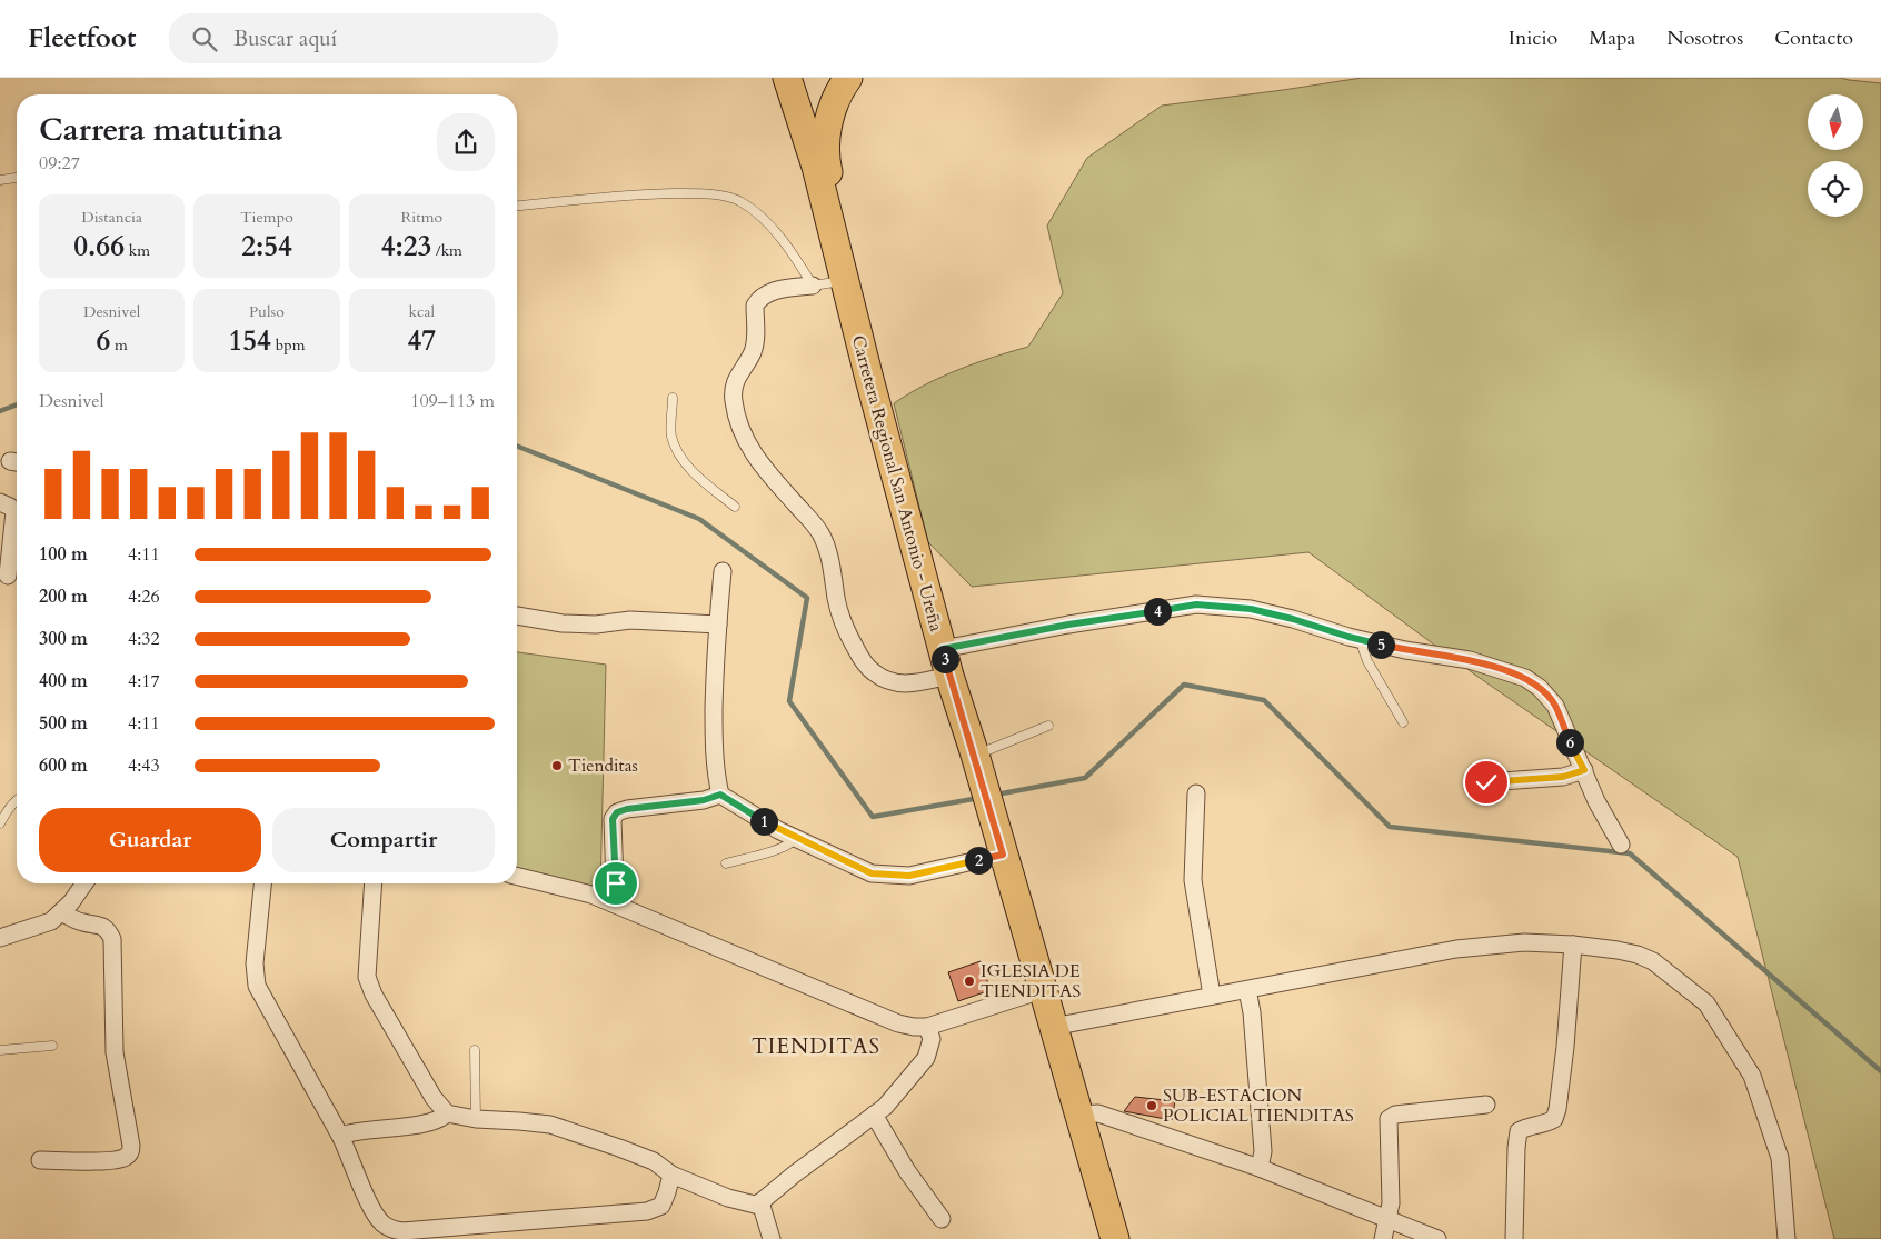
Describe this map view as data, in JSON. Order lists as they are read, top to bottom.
{
  "streets": {
    "main road": ["Carretera Regional San Antonio - Ureña"]
  },
  "districts": ["TIENDITAS"],
  "places": ["Tienditas", "IGLESIA DE TIENDITAS", "SUB-ESTACION POLICIAL TIENDITAS"],
  "north": "bottom",
  "page": {
    "header": "Fleetfoot",
    "search": "Buscar aquí",
    "nav": [
      "Inicio",
      "Mapa",
      "Nosotros",
      "Contacto"
    ],
    "heading": ["Carrera matutina", "09:27"],
    "stats": [
      ["Distancia", "0.66 km"],
      ["Tiempo", "2:54"],
      ["Ritmo", "4:23 /km"],
      ["Desnivel", "6 m"],
      ["Pulso", "154 bpm"],
      ["kcal", "47"]
    ],
    "chart": ["Desnivel", "109–113 m"],
    "list": [
      {
        "name": "100 m",
        "note": "4:11"
      },
      {
        "name": "200 m",
        "note": "4:26"
      },
      {
        "name": "300 m",
        "note": "4:32"
      },
      {
        "name": "400 m",
        "note": "4:17"
      },
      {
        "name": "500 m",
        "note": "4:11"
      },
      {
        "name": "600 m",
        "note": "4:43"
      }
    ],
    "pins": [
      "4",
      "5",
      "3",
      "6",
      "1",
      "2"
    ],
    "buttons": ["Guardar", "Compartir"]
  }
}
